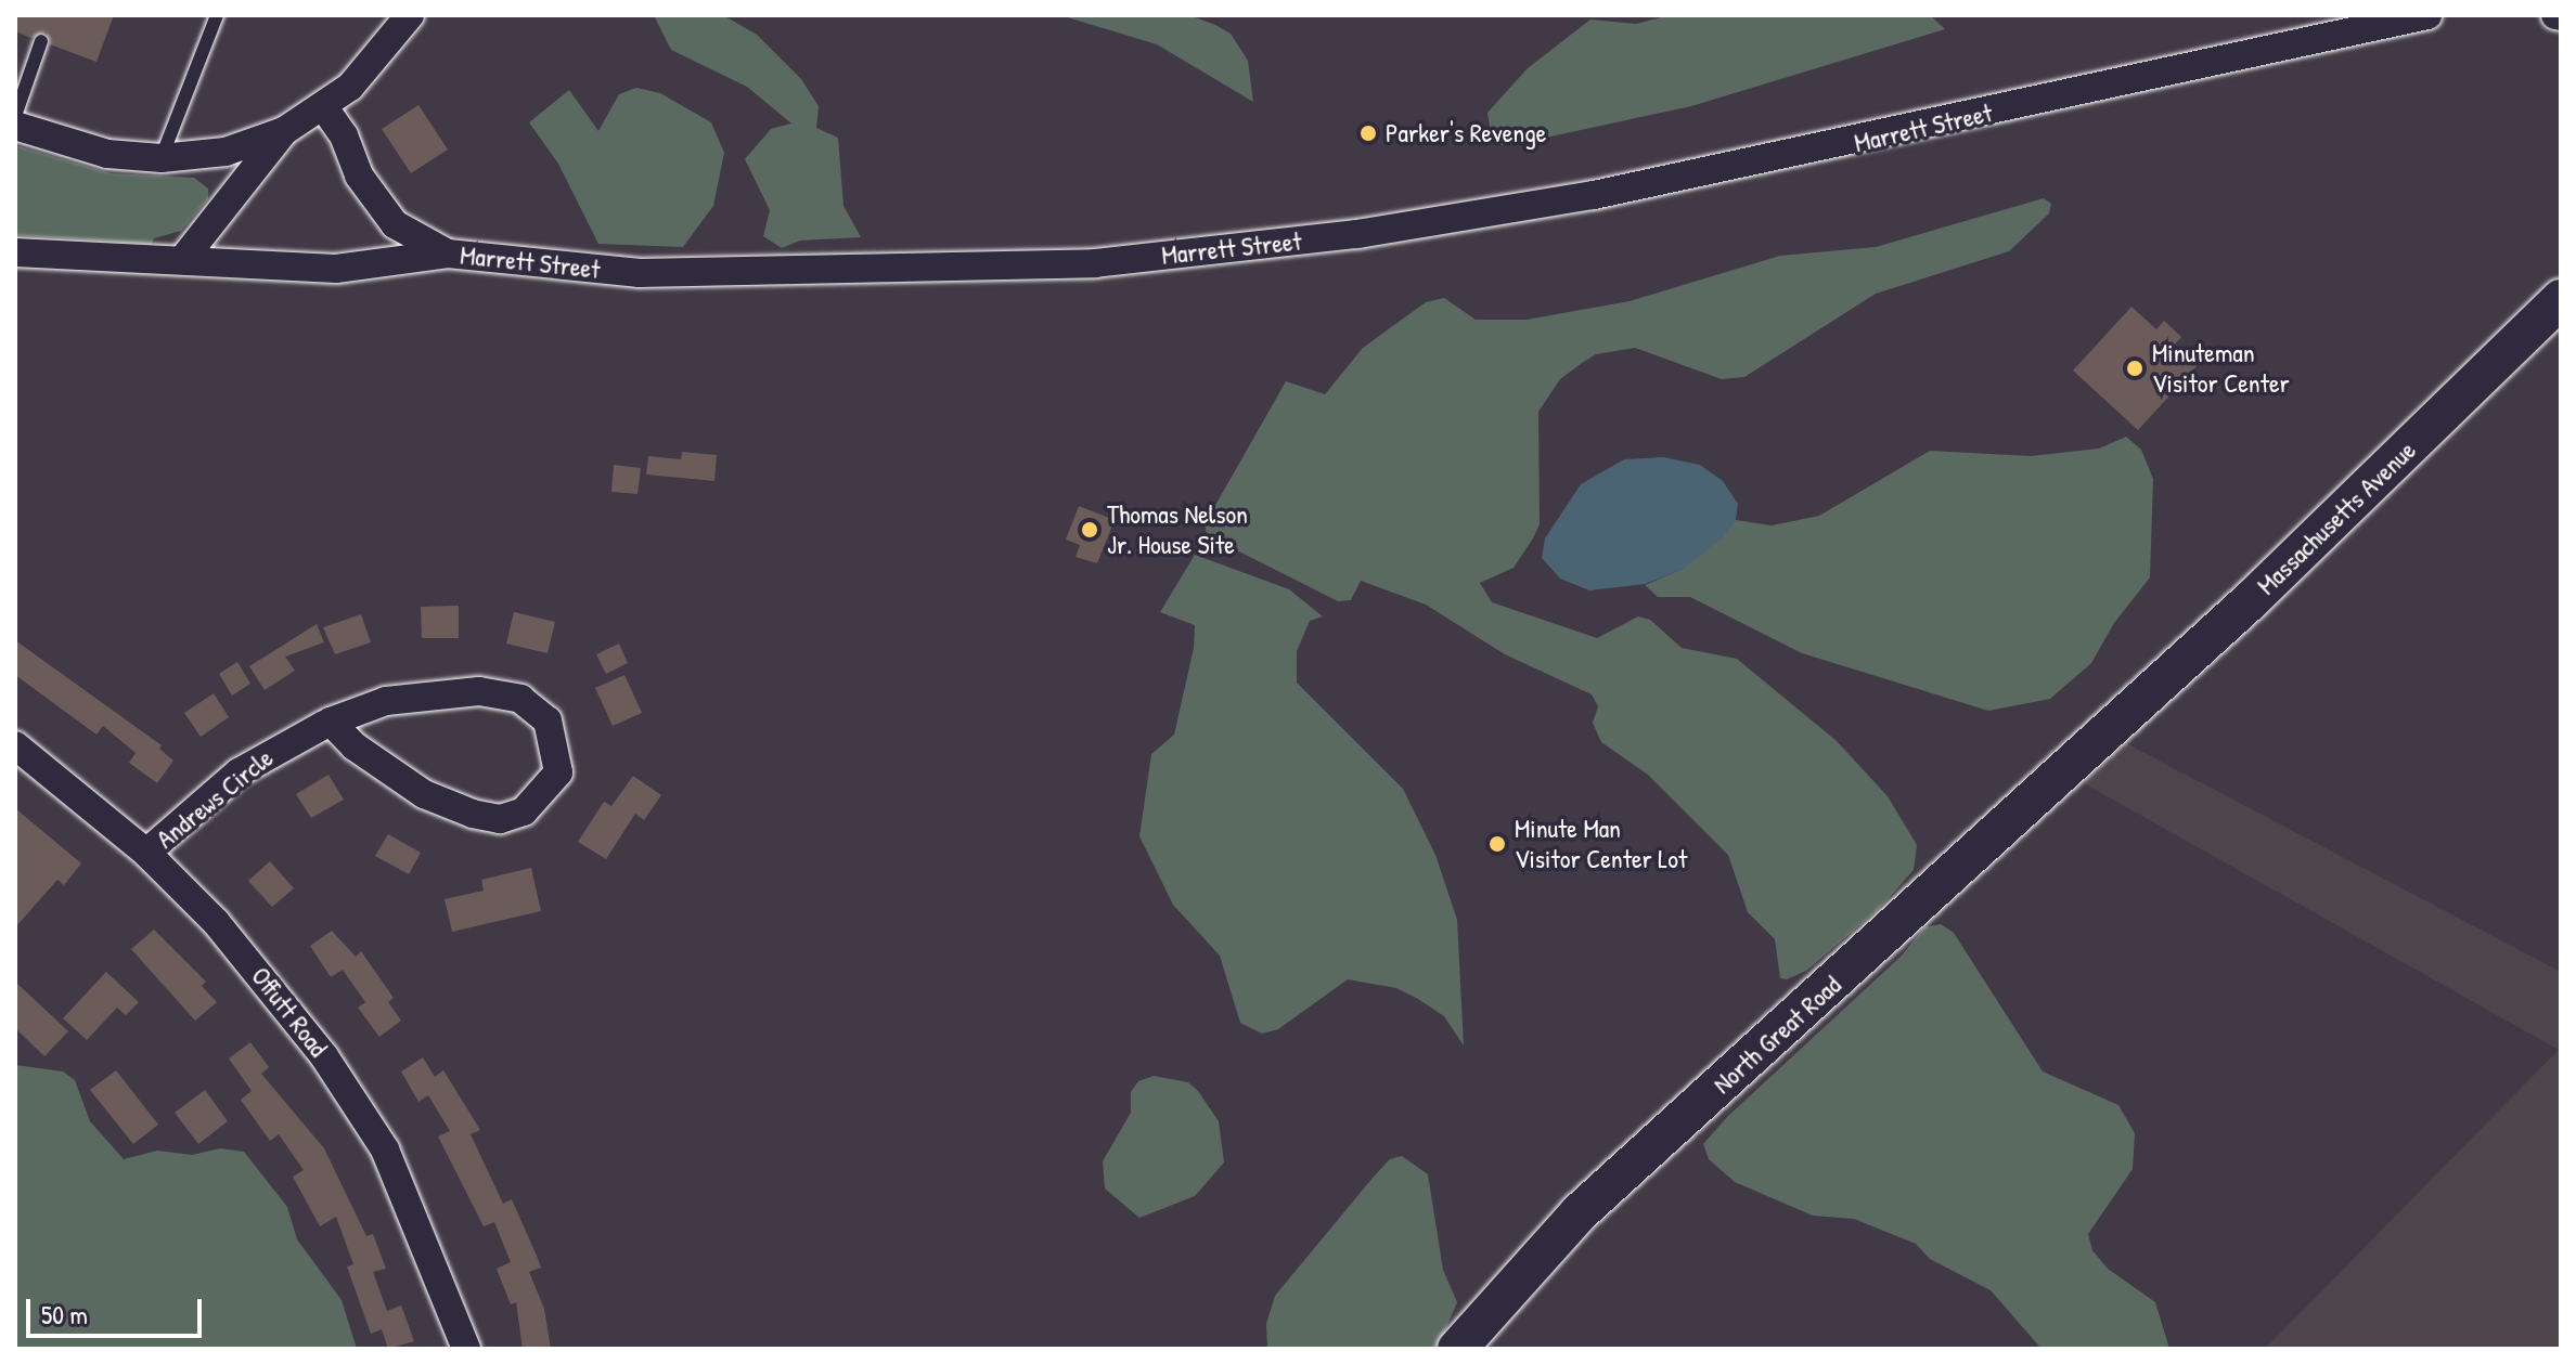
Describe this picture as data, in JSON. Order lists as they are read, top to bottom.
{
  "streets": {
    "main road": ["Massachusetts Avenue", "North Great Road"],
    "street": ["Marrett Street", "Andrews Circle", "Offutt Road"]
  },
  "crossings": [
    ["Massachusetts Avenue", "North Great Road"],
    ["Andrews Circle", "Offutt Road"]
  ],
  "places": [
    "Parker's Revenge",
    "Minuteman Visitor Center",
    "Thomas Nelson Jr. House Site",
    "Minute Man Visitor Center Lot"
  ],
  "scale_bar": "50 m"
}
